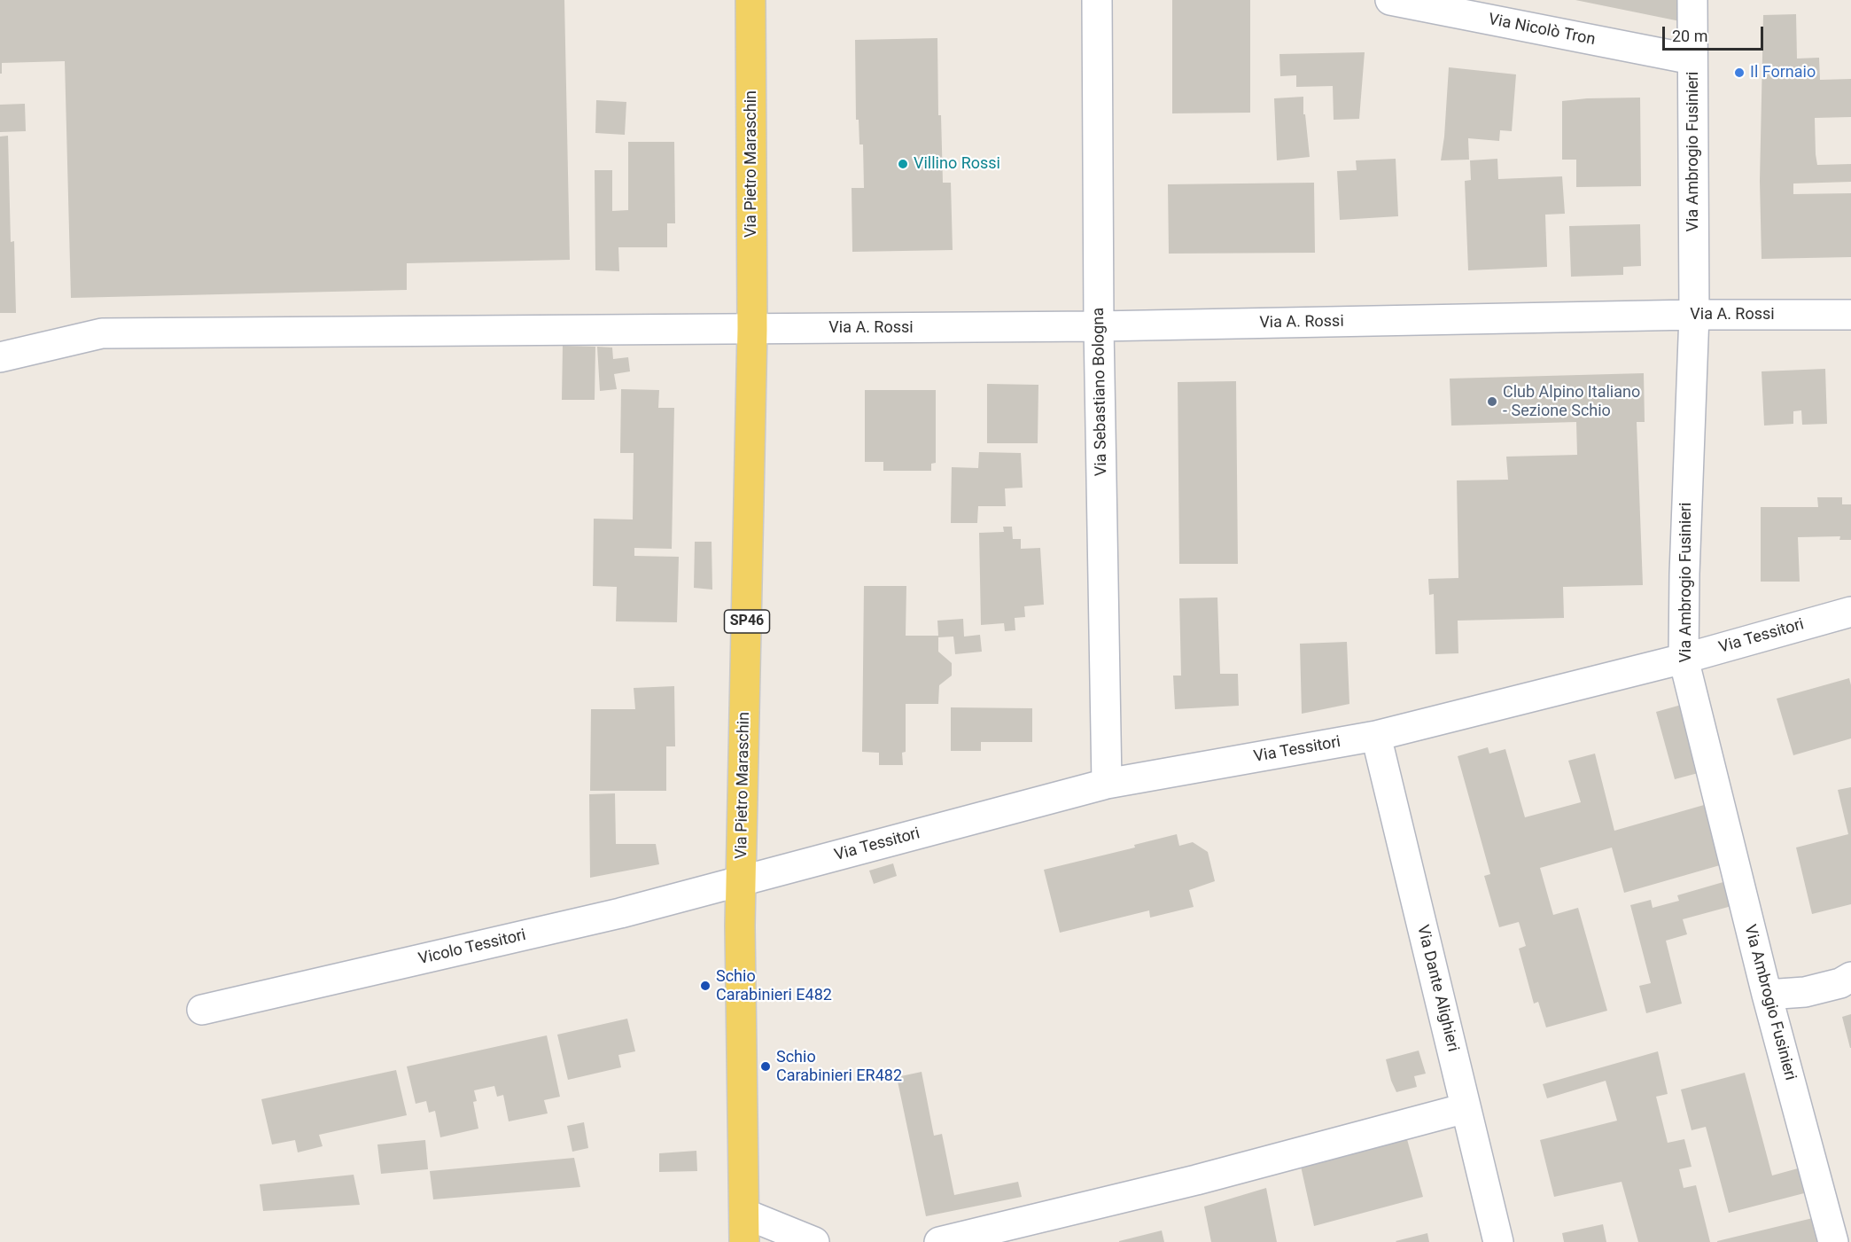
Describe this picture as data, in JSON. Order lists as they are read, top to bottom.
{
  "streets": {
    "main road": ["Via Pietro Maraschin", "SP46"],
    "street": [
      "Via Nicolò Tron",
      "Via Ambrogio Fusinieri",
      "Via A. Rossi",
      "Via Sebastiano Bologna",
      "Via Tessitori",
      "Vicolo Tessitori",
      "Via Dante Alighieri"
    ]
  },
  "crossings": [
    ["Via Nicolò Tron", "Via Ambrogio Fusinieri"],
    ["Via Ambrogio Fusinieri", "Via A. Rossi"],
    ["Via Ambrogio Fusinieri", "Via Tessitori"],
    ["Via Pietro Maraschin", "Via A. Rossi"],
    ["Via Pietro Maraschin", "Via Tessitori"],
    ["Via Pietro Maraschin", "Vicolo Tessitori"],
    ["Via A. Rossi", "Via Sebastiano Bologna"],
    ["Via Sebastiano Bologna", "Via Tessitori"],
    ["Via Tessitori", "Vicolo Tessitori"],
    ["Via Tessitori", "Via Dante Alighieri"]
  ],
  "places": [
    "Il Fornaio",
    "Villino Rossi",
    "Club Alpino Italiano - Sezione Schio",
    "Schio Carabinieri E482",
    "Schio Carabinieri ER482"
  ],
  "scale_bar": "20 m"
}
